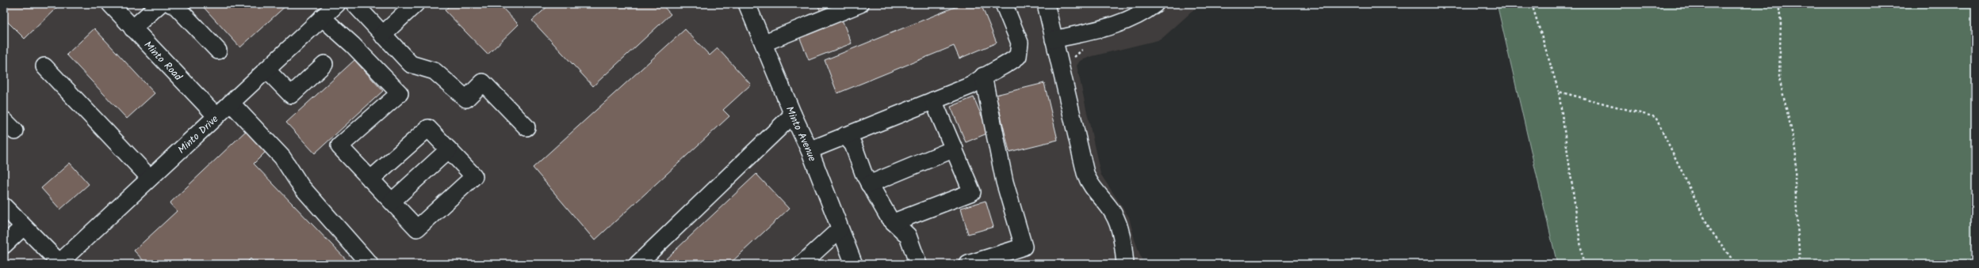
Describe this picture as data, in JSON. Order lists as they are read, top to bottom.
{
  "streets": {
    "street": ["Minto Road", "Minto Avenue", "Minto Drive"]
  },
  "crossings": [
    ["Minto Road", "Minto Drive"]
  ]
}
